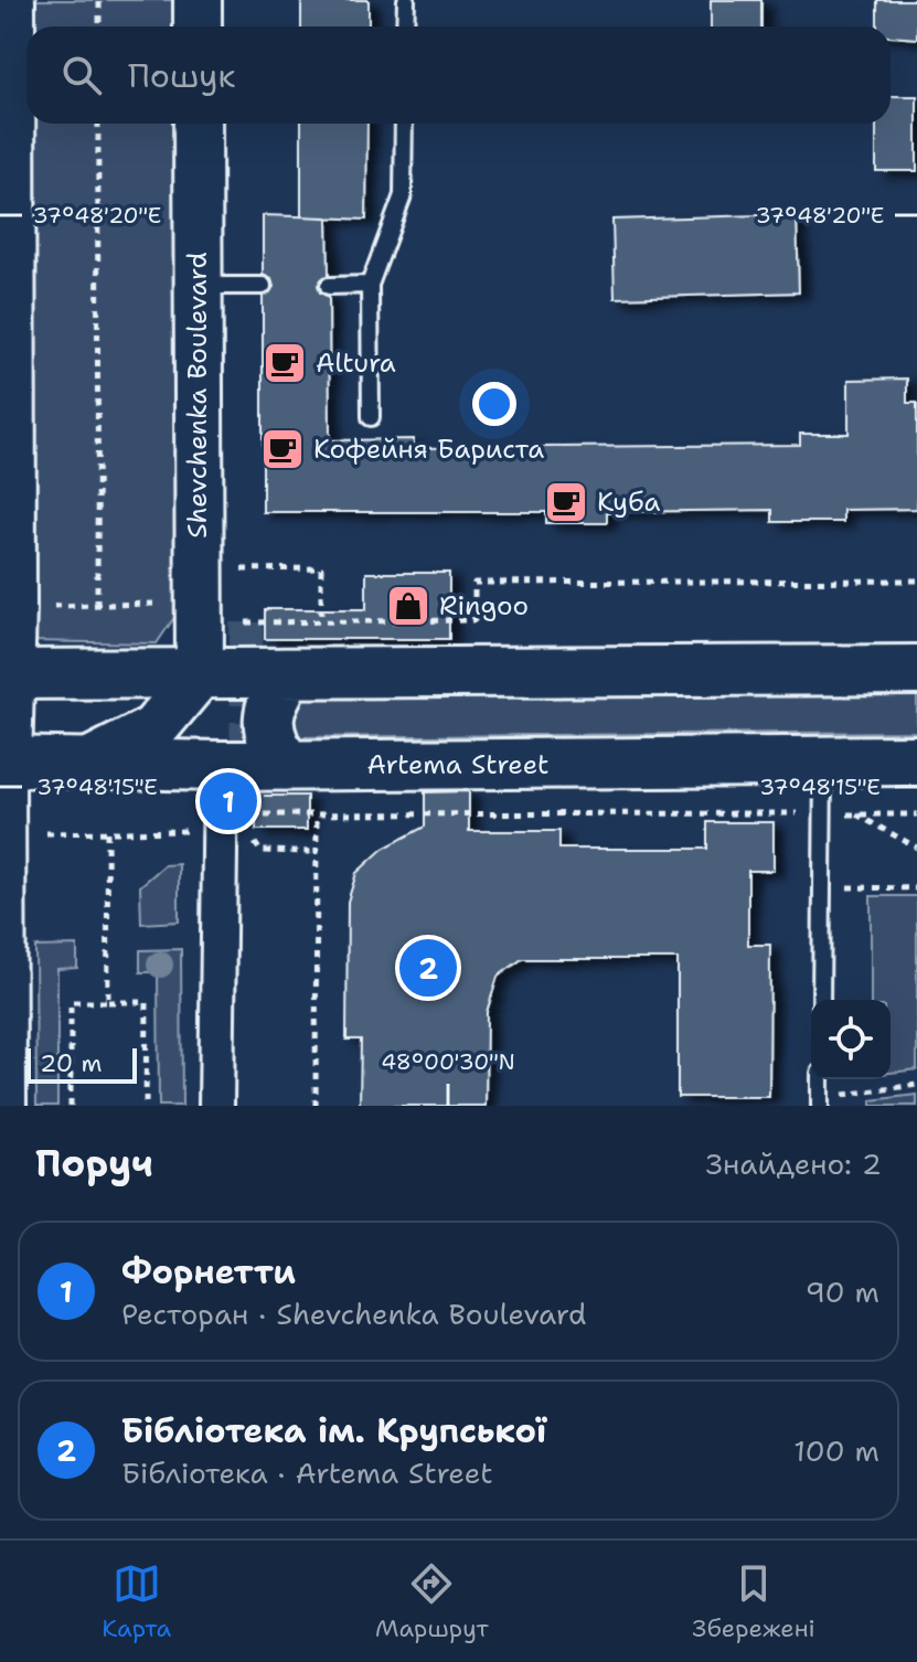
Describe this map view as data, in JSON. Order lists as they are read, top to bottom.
{
  "streets": {
    "main road": ["Shevchenka Boulevard", "Artema Street"]
  },
  "places": {
    "cafe": ["Altura", "Кофейня Бариста", "Куба"],
    "shop": ["Ringoo"]
  },
  "scale_bar": "20 m",
  "page": {
    "search": "Пошук",
    "pins": ["1", "2"],
    "scale": "20 m",
    "heading": ["Поруч", "Знайдено: 2"],
    "list": [
      {
        "mark": "1",
        "name": "Форнетти",
        "note": "Ресторан · Shevchenka Boulevard",
        "value": "90 m"
      },
      {
        "mark": "2",
        "name": "Бібліотека ім. Крупської",
        "note": "Бібліотека · Artema Street",
        "value": "100 m"
      }
    ],
    "nav": ["Карта", "Маршрут", "Збережені"]
  },
  "coordinates": ["37°48'20\"E", "37°48'15\"E", "48°00'30\"N"]
}
